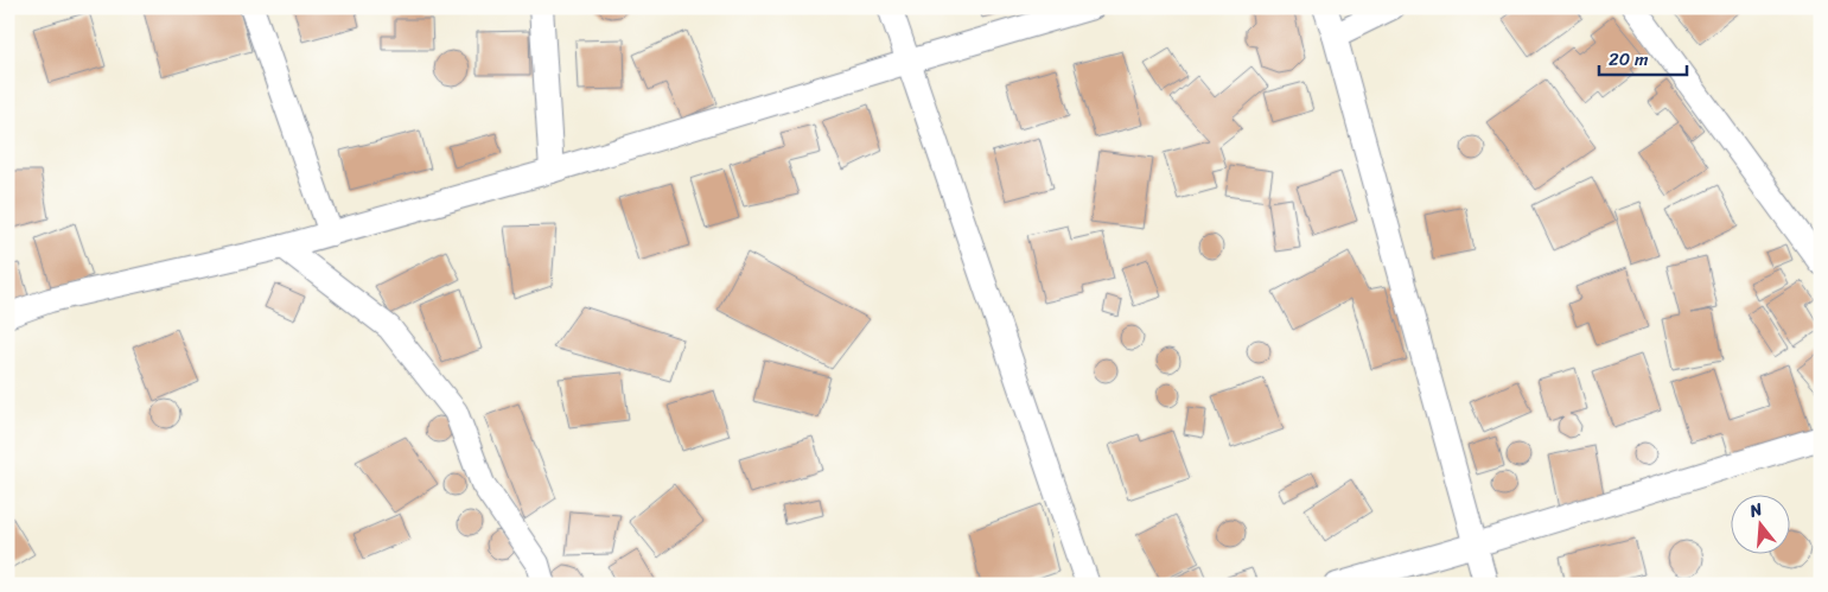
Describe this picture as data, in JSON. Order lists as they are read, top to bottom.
{
  "scale_bar": "20 m",
  "north": "top"
}
